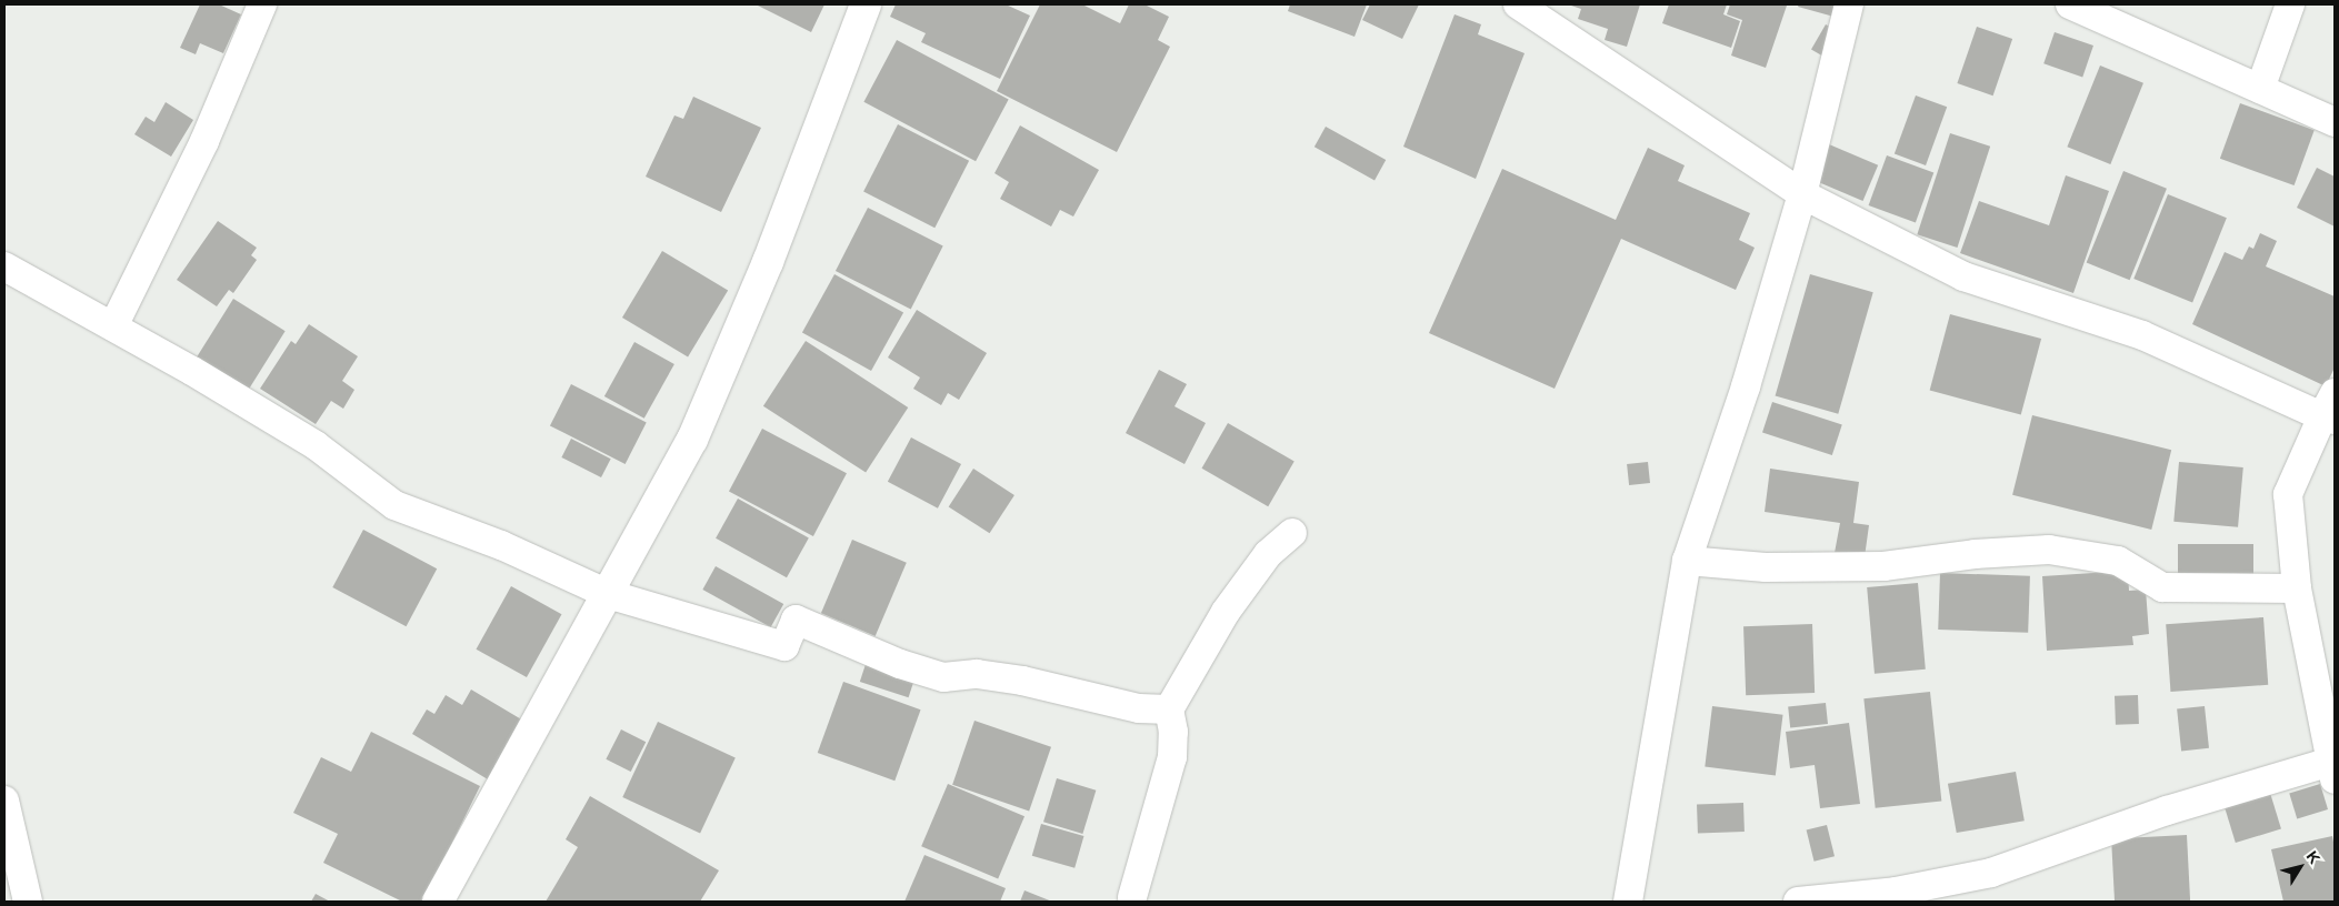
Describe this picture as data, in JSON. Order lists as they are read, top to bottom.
{
  "north": "top right"
}
